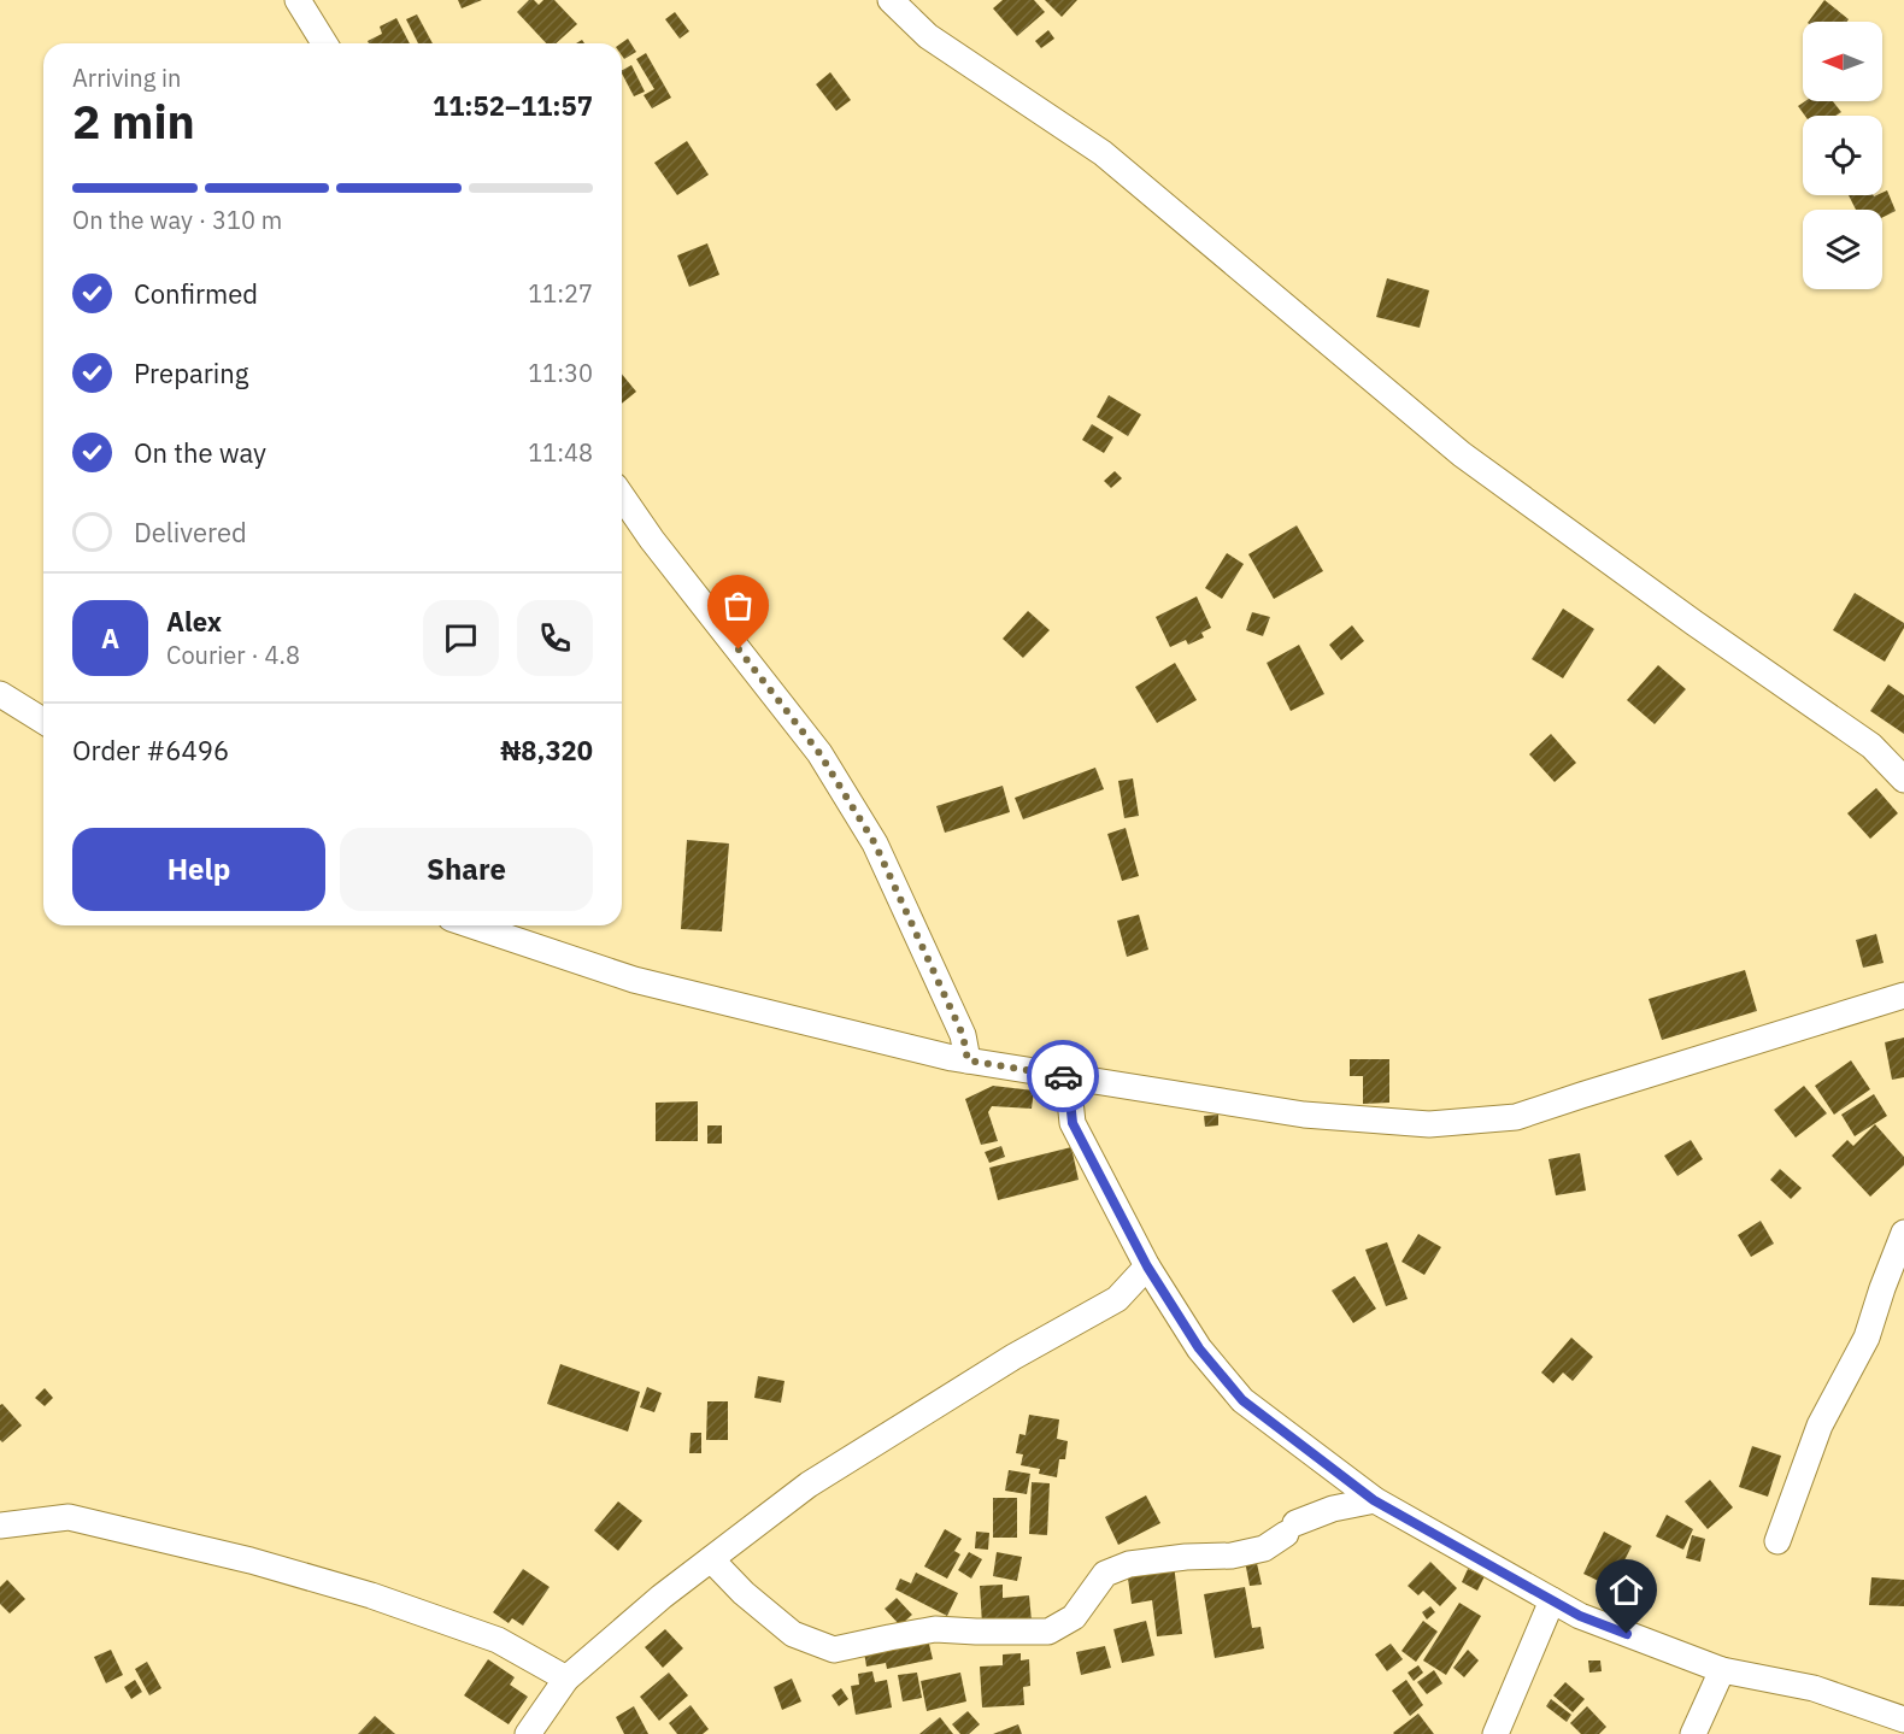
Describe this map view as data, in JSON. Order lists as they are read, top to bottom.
{
  "north": "left",
  "page": {
    "heading": ["2 min", "Arriving in", "11:52–11:57"],
    "panel": [
      "Alex",
      "Courier · 4.8",
      "Order #6496",
      "₦8,320"
    ],
    "bar": "On the way · 310 m",
    "list": [
      ["Confirmed", "11:27"],
      ["Preparing", "11:30"],
      ["On the way", "11:48"],
      "Delivered"
    ],
    "round": "A",
    "buttons": ["Help", "Share"]
  }
}
